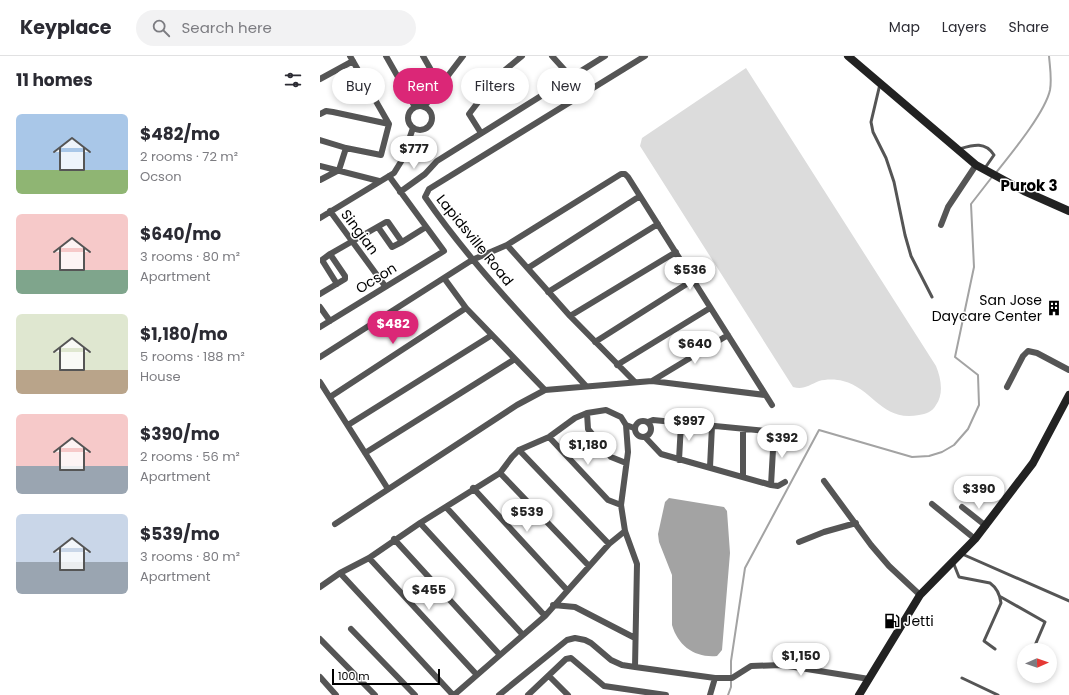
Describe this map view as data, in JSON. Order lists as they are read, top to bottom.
{
  "streets": {
    "street": ["Singian", "Lapidsville Road", "Ocson"]
  },
  "crossings": [
    ["Singian", "Ocson"]
  ],
  "districts": ["Purok 3"],
  "places": {
    "building": ["San Jose Daycare Center"],
    "fuel station": ["Jetti"]
  },
  "scale_bar": "100 m",
  "north": "right",
  "page": {
    "header": "Keyplace",
    "search": "Search here",
    "nav": ["Map", "Layers", "Share"],
    "heading": "11 homes",
    "chip": [
      "Buy",
      "Rent",
      "Filters",
      "New"
    ],
    "list": [
      {
        "name": "$482/mo",
        "note": "2 rooms · 72 m² · Ocson"
      },
      {
        "name": "$640/mo",
        "note": "3 rooms · 80 m² · Apartment"
      },
      {
        "name": "$1,180/mo",
        "note": "5 rooms · 188 m² · House"
      },
      {
        "name": "$390/mo",
        "note": "2 rooms · 56 m² · Apartment"
      },
      {
        "name": "$539/mo",
        "note": "3 rooms · 80 m² · Apartment"
      }
    ],
    "price": [
      "$777",
      "$536",
      "$482",
      "$640",
      "$997",
      "$392",
      "$1,180",
      "$390",
      "$539",
      "$455",
      "$1,150"
    ],
    "scale": "100 m"
  }
}
